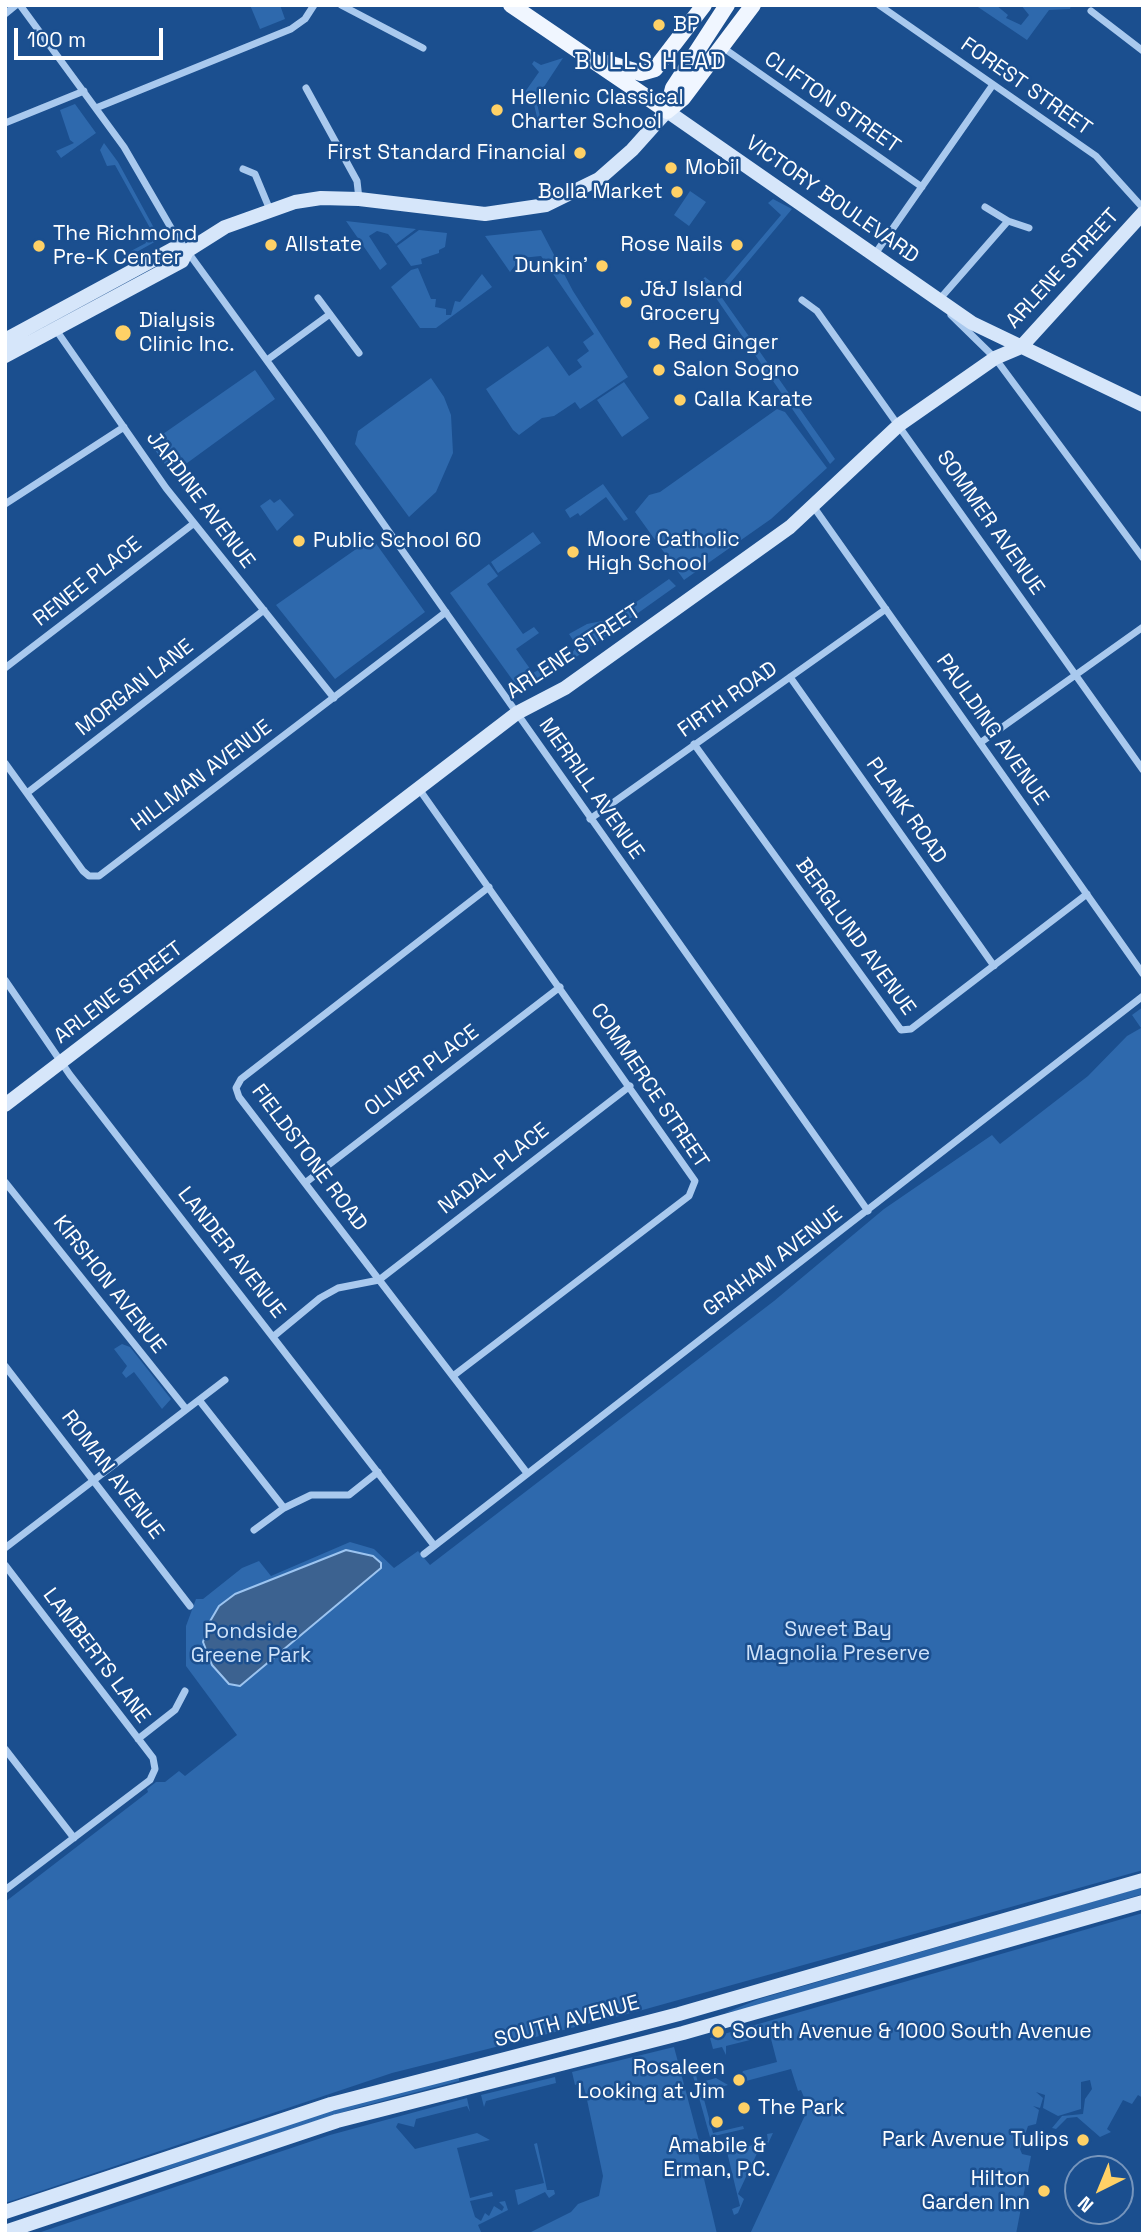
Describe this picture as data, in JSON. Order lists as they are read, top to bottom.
{
  "streets": {
    "main road": ["VICTORY BOULEVARD"],
    "street": [
      "FOREST STREET",
      "CLIFTON STREET",
      "ARLENE STREET",
      "JARDINE AVENUE",
      "SOMMER AVENUE",
      "RENEE PLACE",
      "MORGAN LANE",
      "FIRTH ROAD",
      "PAULDING AVENUE",
      "HILLMAN AVENUE",
      "MERRILL AVENUE",
      "PLANK ROAD",
      "BERGLUND AVENUE",
      "OLIVER PLACE",
      "COMMERCE STREET",
      "FIELDSTONE ROAD",
      "NADAL PLACE",
      "LANDER AVENUE",
      "GRAHAM AVENUE",
      "KIRSHON AVENUE",
      "ROMAN AVENUE",
      "LAMBERTS LANE",
      "SOUTH AVENUE"
    ]
  },
  "crossings": [
    ["VICTORY BOULEVARD", "ARLENE STREET"],
    ["ARLENE STREET", "SOMMER AVENUE"],
    ["ARLENE STREET", "PAULDING AVENUE"],
    ["ARLENE STREET", "MERRILL AVENUE"],
    ["ARLENE STREET", "COMMERCE STREET"],
    ["ARLENE STREET", "LANDER AVENUE"],
    ["JARDINE AVENUE", "RENEE PLACE"],
    ["JARDINE AVENUE", "MORGAN LANE"],
    ["JARDINE AVENUE", "HILLMAN AVENUE"],
    ["MORGAN LANE", "HILLMAN AVENUE"],
    ["FIRTH ROAD", "PAULDING AVENUE"],
    ["FIRTH ROAD", "MERRILL AVENUE"],
    ["FIRTH ROAD", "PLANK ROAD"],
    ["FIRTH ROAD", "BERGLUND AVENUE"],
    ["PAULDING AVENUE", "BERGLUND AVENUE"],
    ["HILLMAN AVENUE", "MERRILL AVENUE"],
    ["MERRILL AVENUE", "GRAHAM AVENUE"],
    ["PLANK ROAD", "BERGLUND AVENUE"],
    ["OLIVER PLACE", "COMMERCE STREET"],
    ["OLIVER PLACE", "FIELDSTONE ROAD"],
    ["COMMERCE STREET", "FIELDSTONE ROAD"],
    ["COMMERCE STREET", "NADAL PLACE"],
    ["FIELDSTONE ROAD", "NADAL PLACE"],
    ["FIELDSTONE ROAD", "GRAHAM AVENUE"],
    ["LANDER AVENUE", "GRAHAM AVENUE"]
  ],
  "districts": ["BULLS HEAD"],
  "parks": ["Sweet Bay Magnolia Preserve", "Pondside Greene Park"],
  "places": [
    "BP",
    "Hellenic Classical Charter School",
    "First Standard Financial",
    "Mobil",
    "Bolla Market",
    "Allstate",
    "Rose Nails",
    "The Richmond Pre-K Center",
    "Dunkin'",
    "J&J Island Grocery",
    "Dialysis Clinic Inc.",
    "Red Ginger",
    "Salon Sogno",
    "Calla Karate",
    "Public School 60",
    "Moore Catholic High School",
    "South Avenue & 1000 South Avenue",
    "Rosaleen Looking at Jim",
    "The Park",
    "Amabile & Erman, P.C.",
    "Park Avenue Tulips",
    "Hilton Garden Inn"
  ],
  "scale_bar": "100 m",
  "north": "bottom left"
}
